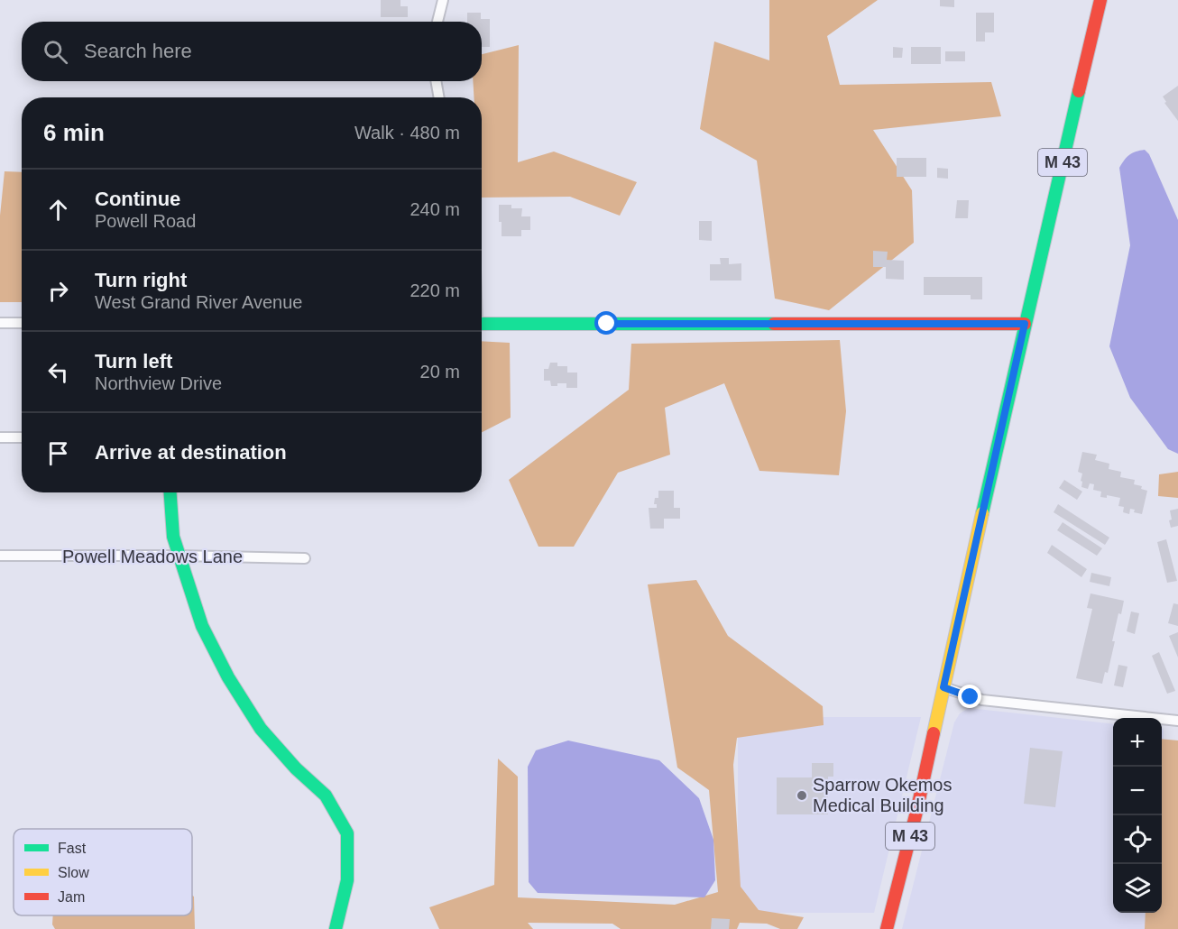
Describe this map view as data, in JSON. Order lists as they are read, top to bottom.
{
  "streets": {
    "street": ["M 43", "Powell Meadows Lane"]
  },
  "places": ["Sparrow Okemos Medical Building"],
  "legend": ["Fast", "Slow", "Jam"],
  "page": {
    "search": "Search here",
    "heading": ["6 min", "Walk · 480 m"],
    "list": [
      ["Continue", "Powell Road", "240 m"],
      ["Turn right", "West Grand River Avenue", "220 m"],
      ["Turn left", "Northview Drive", "20 m"],
      "Arrive at destination"
    ],
    "map_buttons": ["+", "−"]
  }
}
